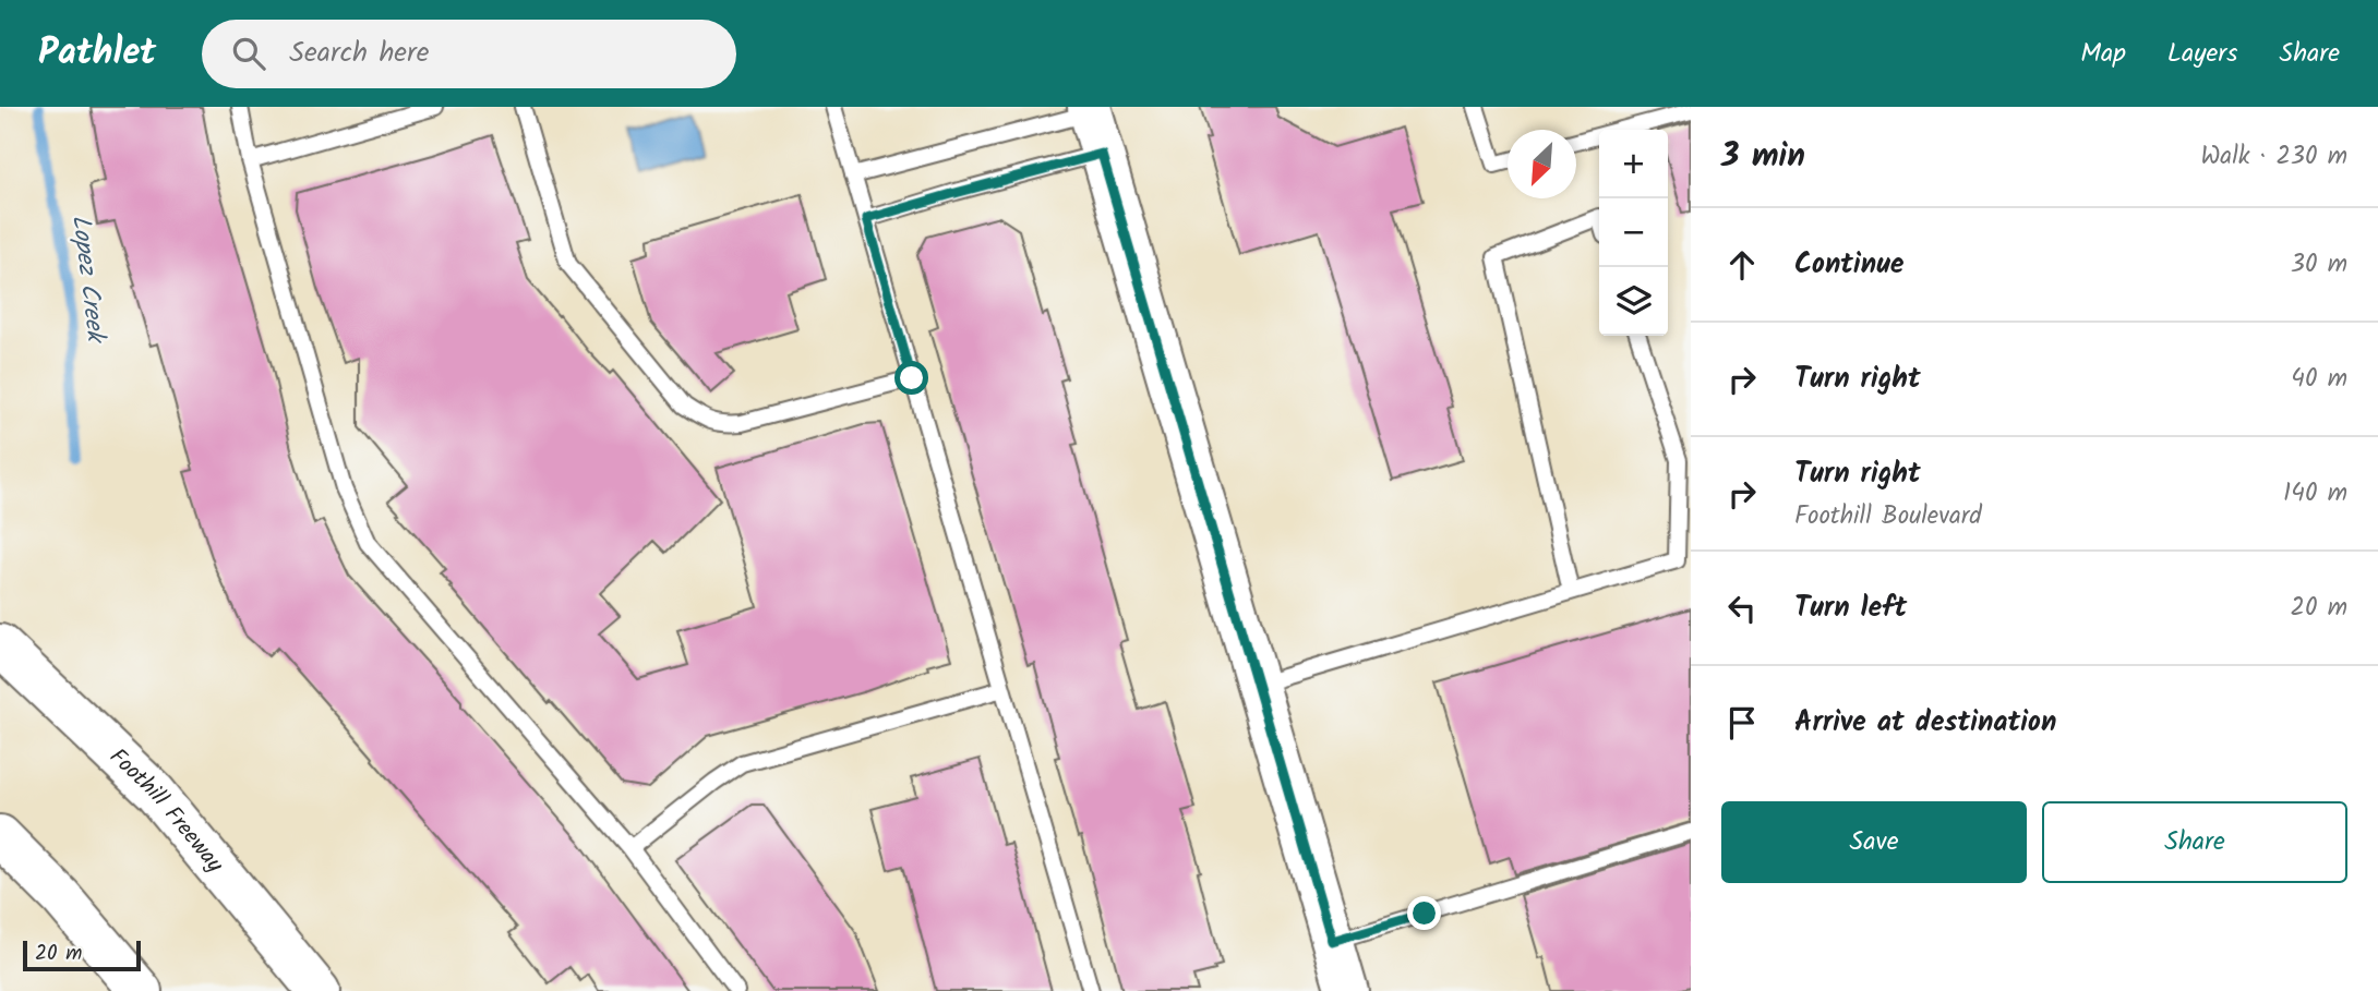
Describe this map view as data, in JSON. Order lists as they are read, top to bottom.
{
  "streets": {
    "main road": ["Foothill Freeway"]
  },
  "water": ["Lopez Creek"],
  "scale_bar": "20 m",
  "north": "bottom left",
  "page": {
    "header": "Pathlet",
    "search": "Search here",
    "nav": ["Map", "Layers", "Share"],
    "heading": ["3 min", "Walk · 230 m"],
    "map_buttons": ["+", "−"],
    "list": [
      ["Continue", "30 m"],
      ["Turn right", "40 m"],
      ["Turn right", "Foothill Boulevard", "140 m"],
      ["Turn left", "20 m"],
      "Arrive at destination"
    ],
    "buttons": ["Save", "Share"],
    "scale": "20 m"
  }
}
